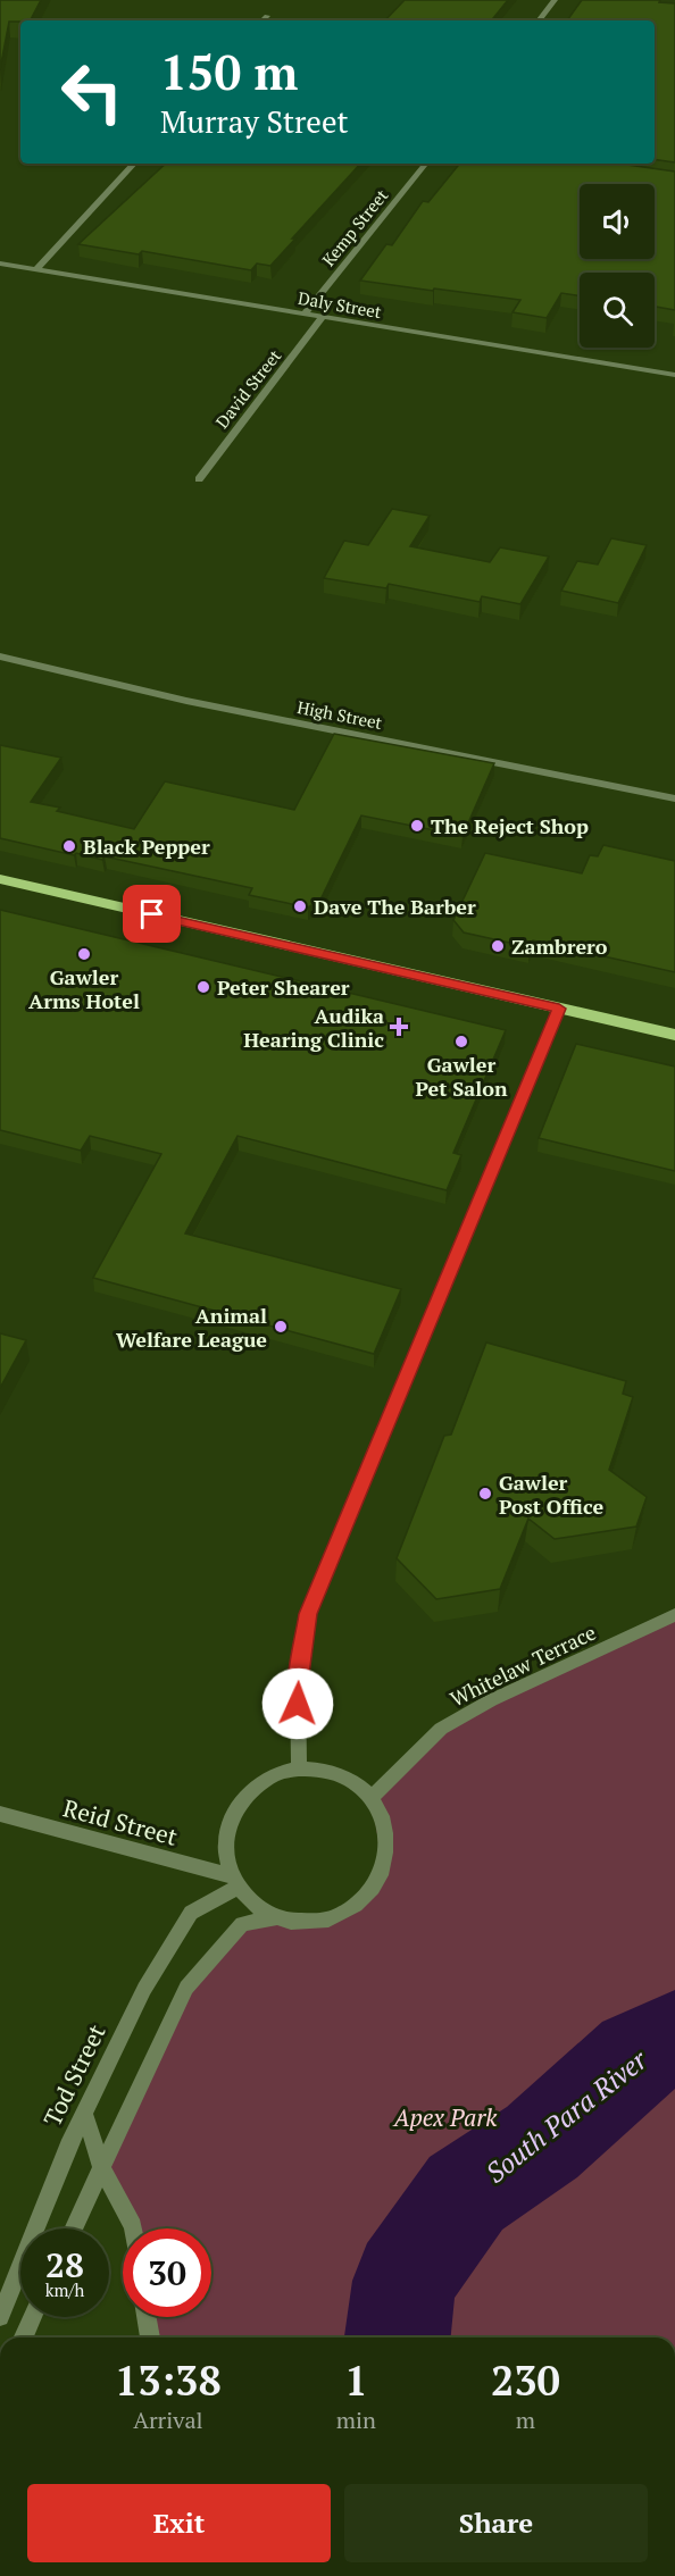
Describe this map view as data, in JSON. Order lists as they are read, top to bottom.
{
  "streets": {
    "street": [
      "Kemp Street",
      "Daly Street",
      "David Street",
      "High Street",
      "Whitelaw Terrace",
      "Reid Street",
      "Tod Street"
    ]
  },
  "crossings": [
    ["Kemp Street", "Daly Street"],
    ["Daly Street", "David Street"],
    ["Whitelaw Terrace", "Reid Street"],
    ["Whitelaw Terrace", "Tod Street"],
    ["Reid Street", "Tod Street"]
  ],
  "water": ["South Para River"],
  "parks": ["Apex Park"],
  "places": {
    "other": [
      "The Reject Shop",
      "Black Pepper",
      "Dave The Barber",
      "Zambrero",
      "Gawler Arms Hotel",
      "Peter Shearer",
      "Gawler Pet Salon",
      "Animal Welfare League",
      "Gawler Post Office"
    ],
    "health": ["Audika Hearing Clinic"]
  },
  "page": {
    "turn": ["150 m", "Murray Street"],
    "speed": "28 km/h",
    "limit": "30",
    "eta": [
      "13:38",
      "Arrival",
      "1",
      "min",
      "230",
      "m"
    ],
    "buttons": ["Exit", "Share"]
  }
}
